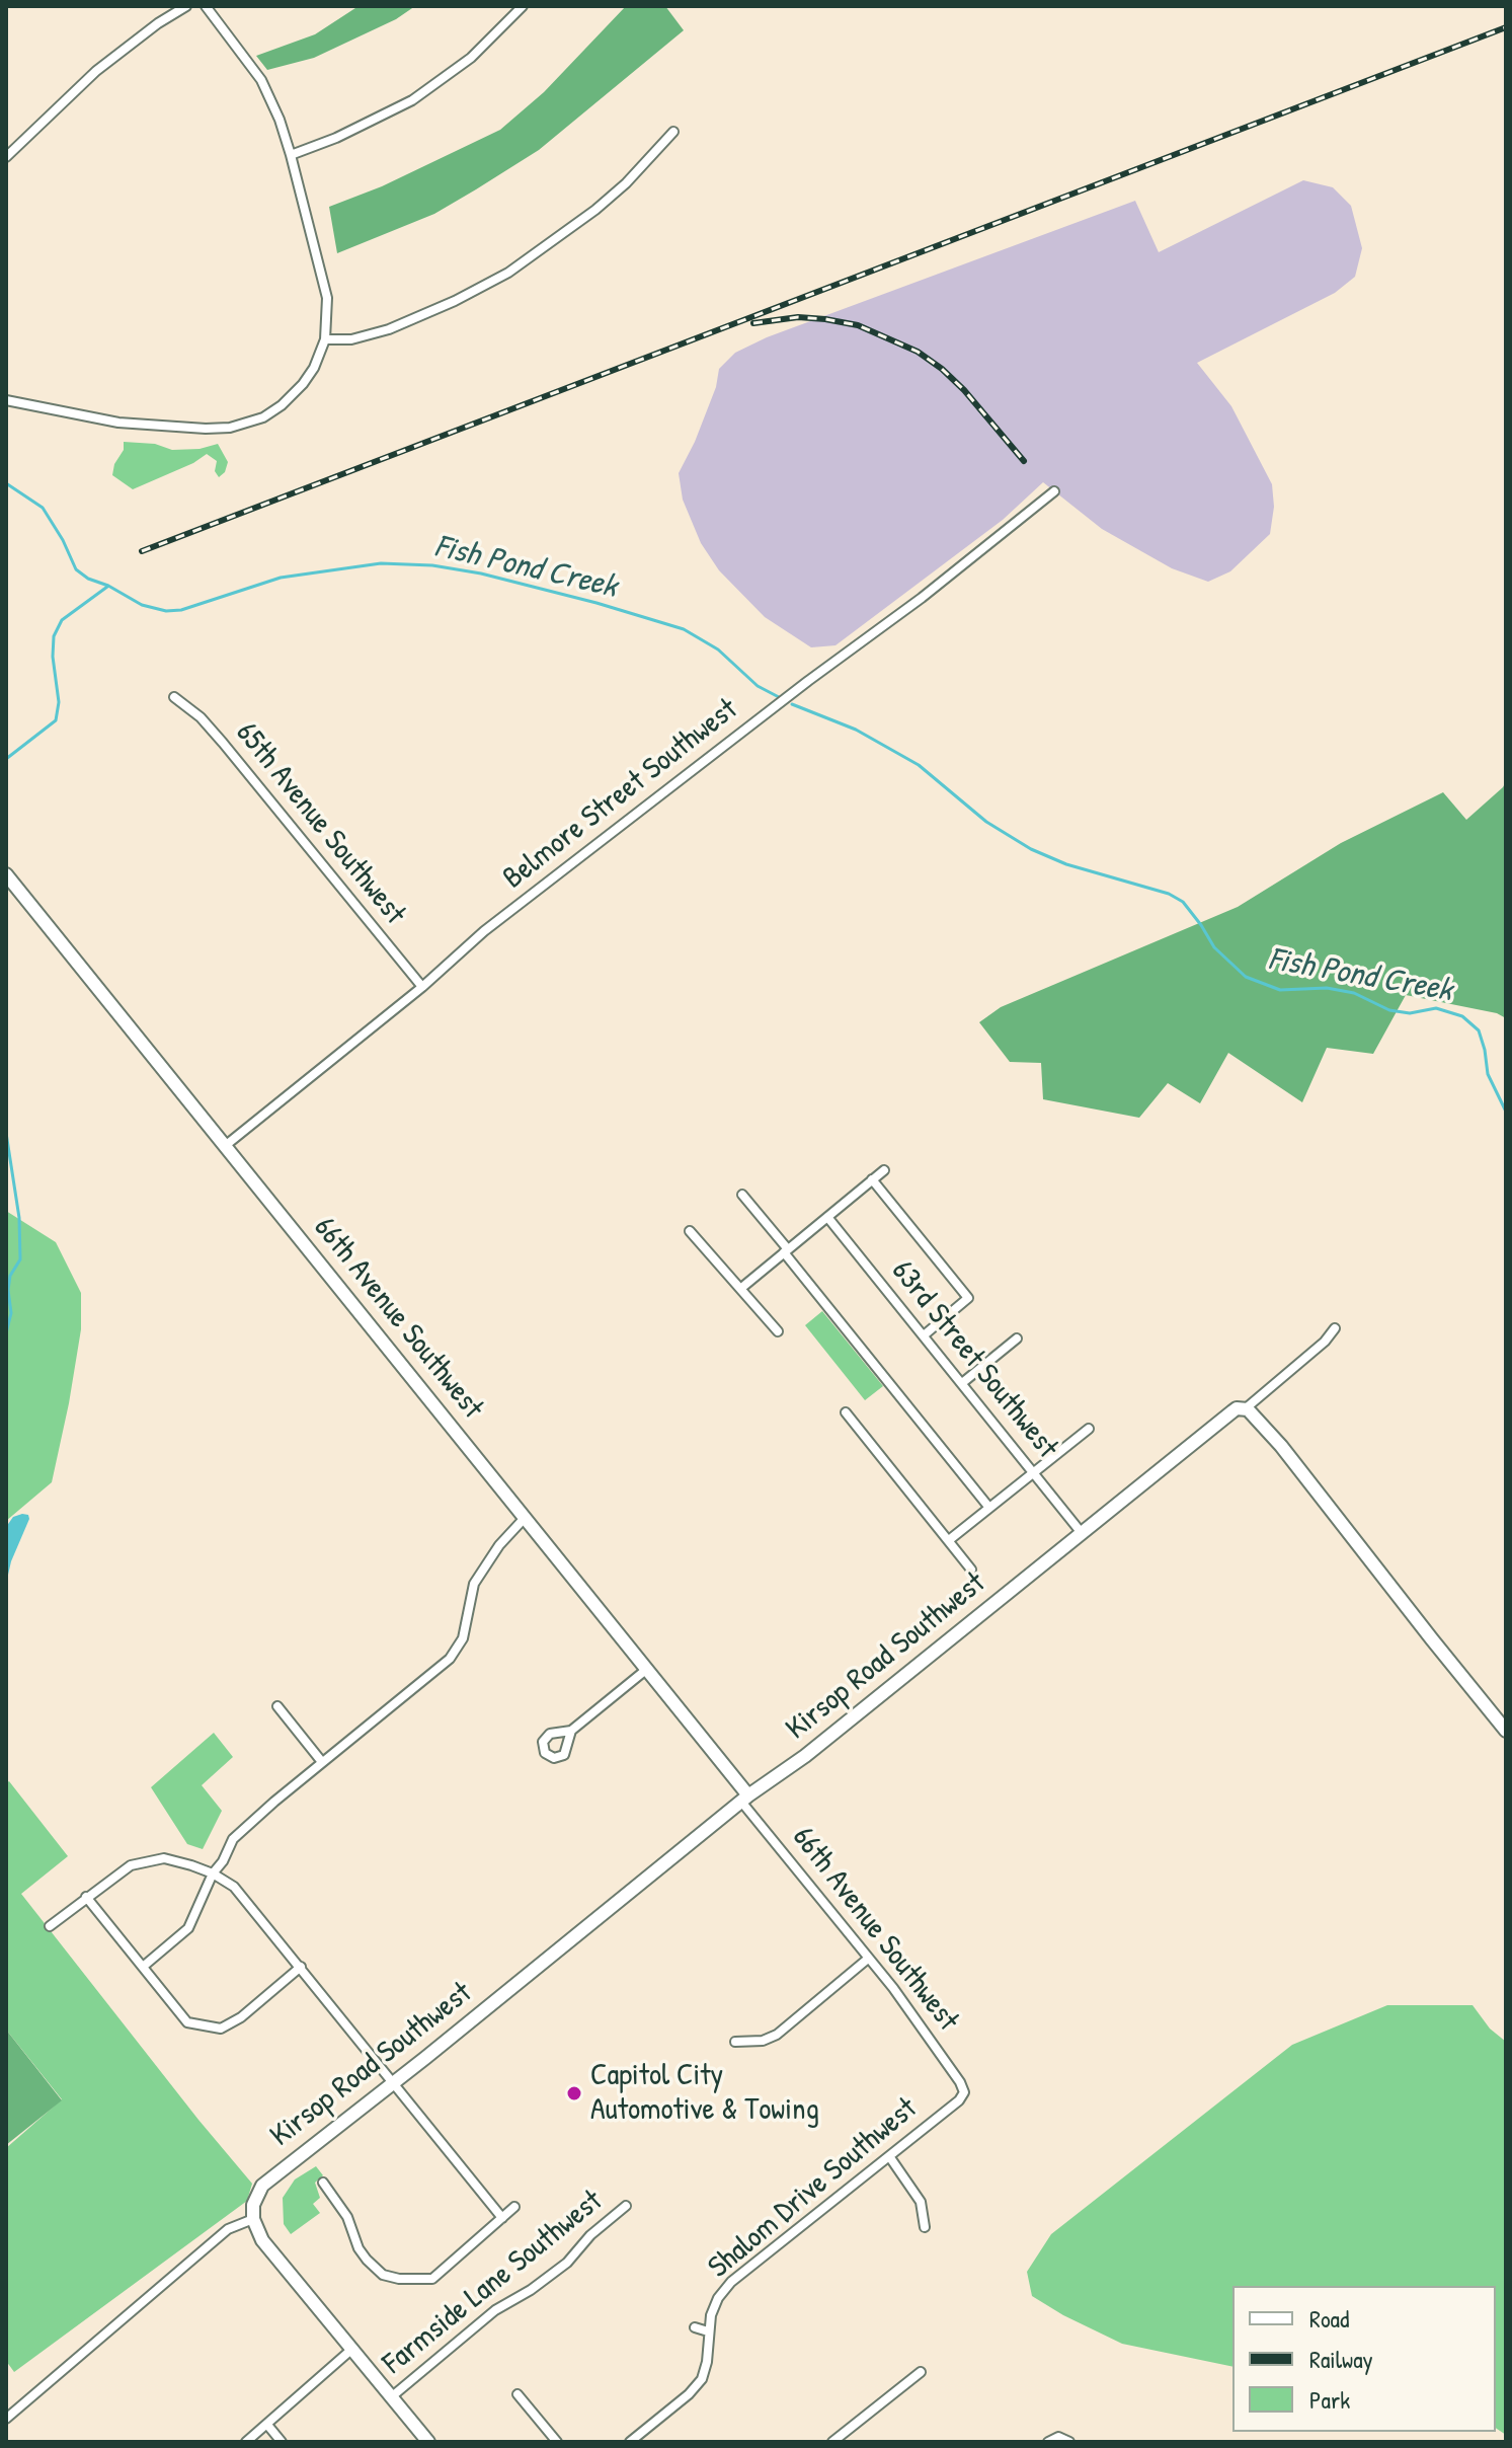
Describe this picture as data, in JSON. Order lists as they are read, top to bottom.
{
  "streets": {
    "street": [
      "Belmore Street Southwest",
      "65th Avenue Southwest",
      "66th Avenue Southwest",
      "63rd Street Southwest",
      "Kirsop Road Southwest",
      "Shalom Drive Southwest",
      "Farmside Lane Southwest"
    ]
  },
  "crossings": [
    ["Belmore Street Southwest", "65th Avenue Southwest"],
    ["Belmore Street Southwest", "66th Avenue Southwest"],
    ["66th Avenue Southwest", "Kirsop Road Southwest"],
    ["66th Avenue Southwest", "Shalom Drive Southwest"],
    ["63rd Street Southwest", "Kirsop Road Southwest"]
  ],
  "water": ["Fish Pond Creek"],
  "places": ["Capitol City Automotive & Towing"],
  "legend": ["Road", "Railway", "Park"]
}
